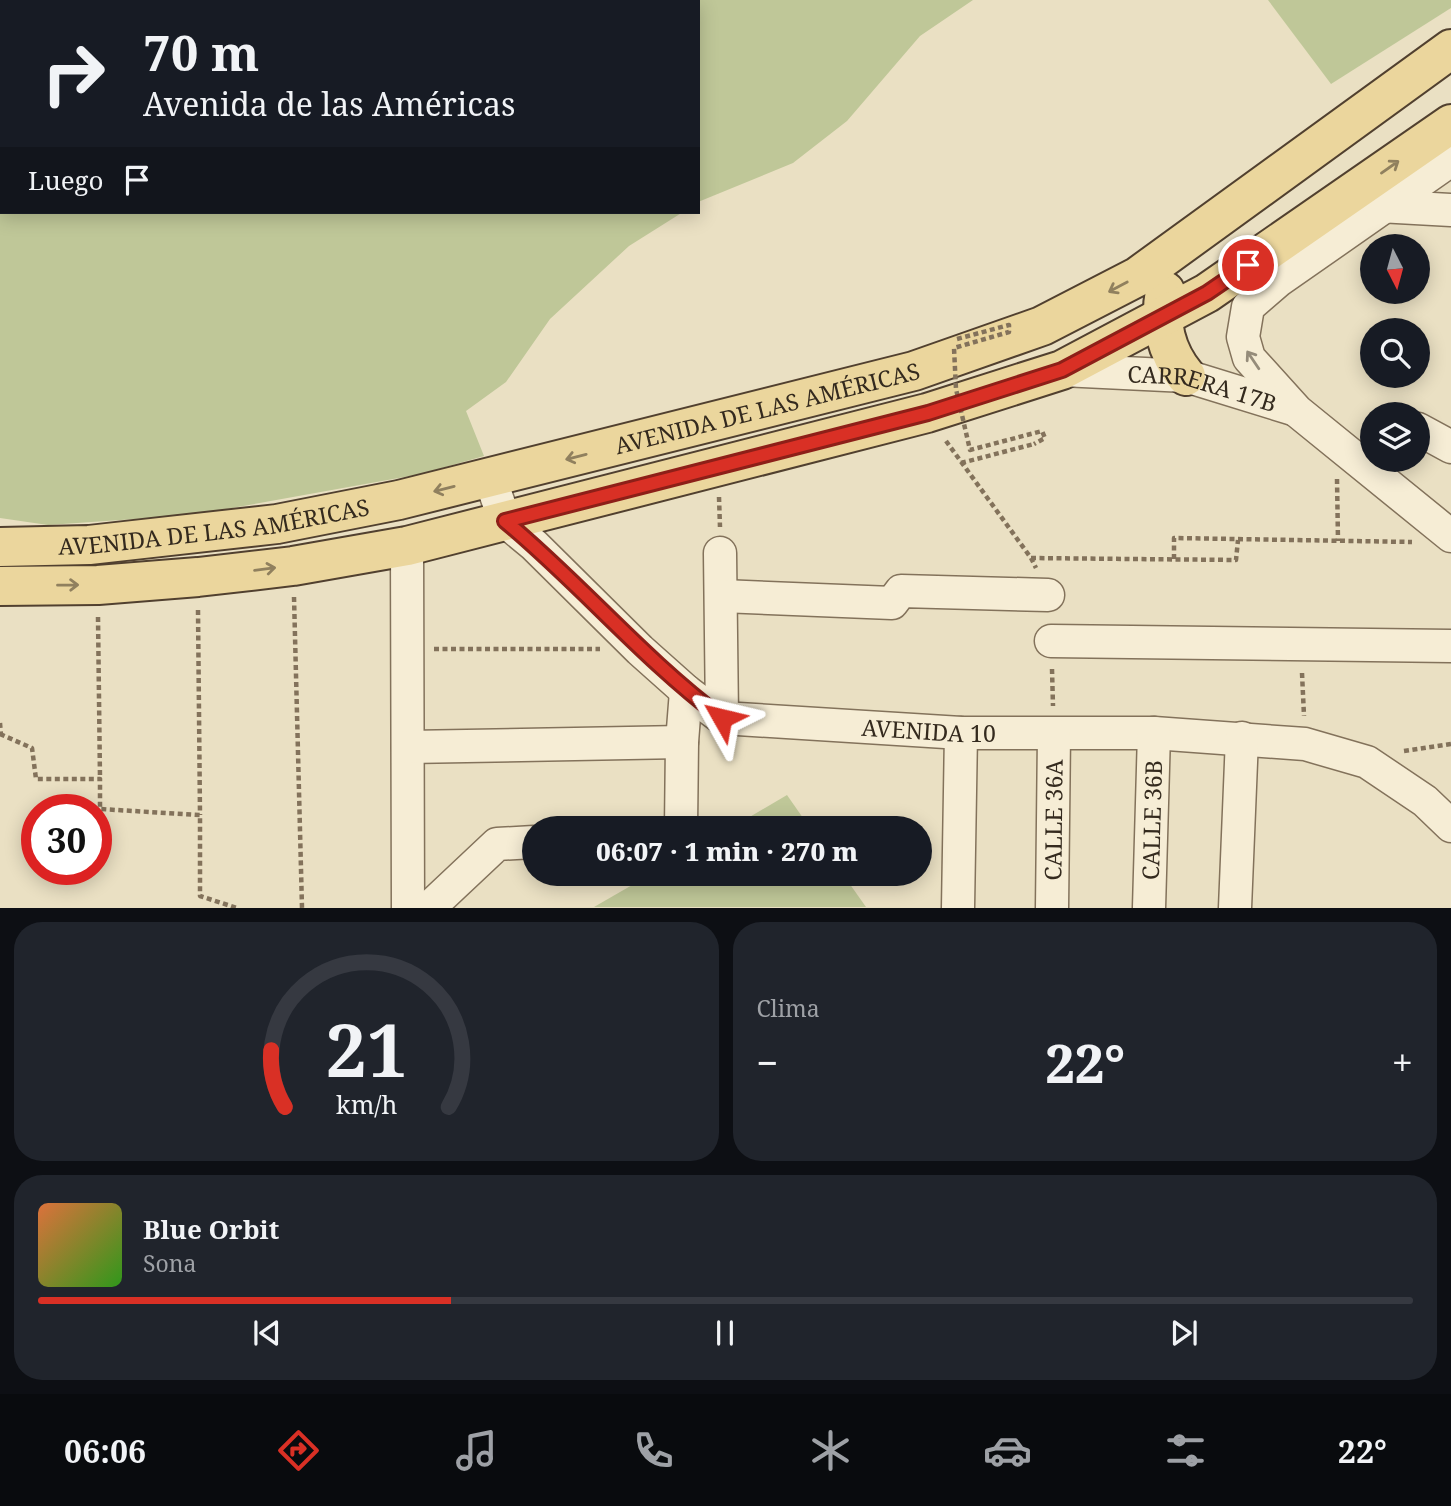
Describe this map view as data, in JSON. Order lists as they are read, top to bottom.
{
  "streets": {
    "main road": ["AVENIDA DE LAS AMÉRICAS"],
    "street": [
      "CARRERA 17B",
      "AVENIDA 10",
      "CALLE 36B",
      "CALLE 36A"
    ]
  },
  "crossings": [
    ["CARRERA 17B", "AVENIDA DE LAS AMÉRICAS"],
    ["AVENIDA 10", "CALLE 36B"],
    ["AVENIDA 10", "CALLE 36A"]
  ],
  "north": "bottom",
  "page": {
    "turn": ["70 m", "Avenida de las Américas"],
    "then": "Luego",
    "limit": "30",
    "trip": "06:07 · 1 min · 270 m",
    "tile": "Clima",
    "heat": ["−", "22°", "+"],
    "song": ["Blue Orbit", "Sona"],
    "tabs": ["06:06", "22°"],
    "gauge": ["21", "km/h"]
  }
}
